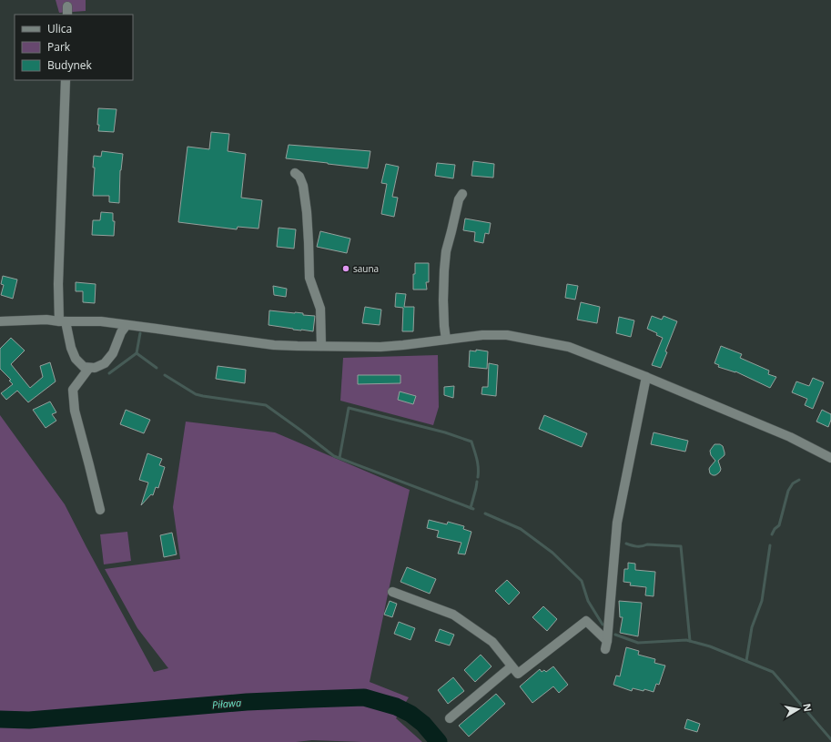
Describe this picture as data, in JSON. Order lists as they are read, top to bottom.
{
  "water": ["Piława"],
  "places": ["sauna"],
  "legend": ["Ulica", "Park", "Budynek"],
  "north": "right"
}
